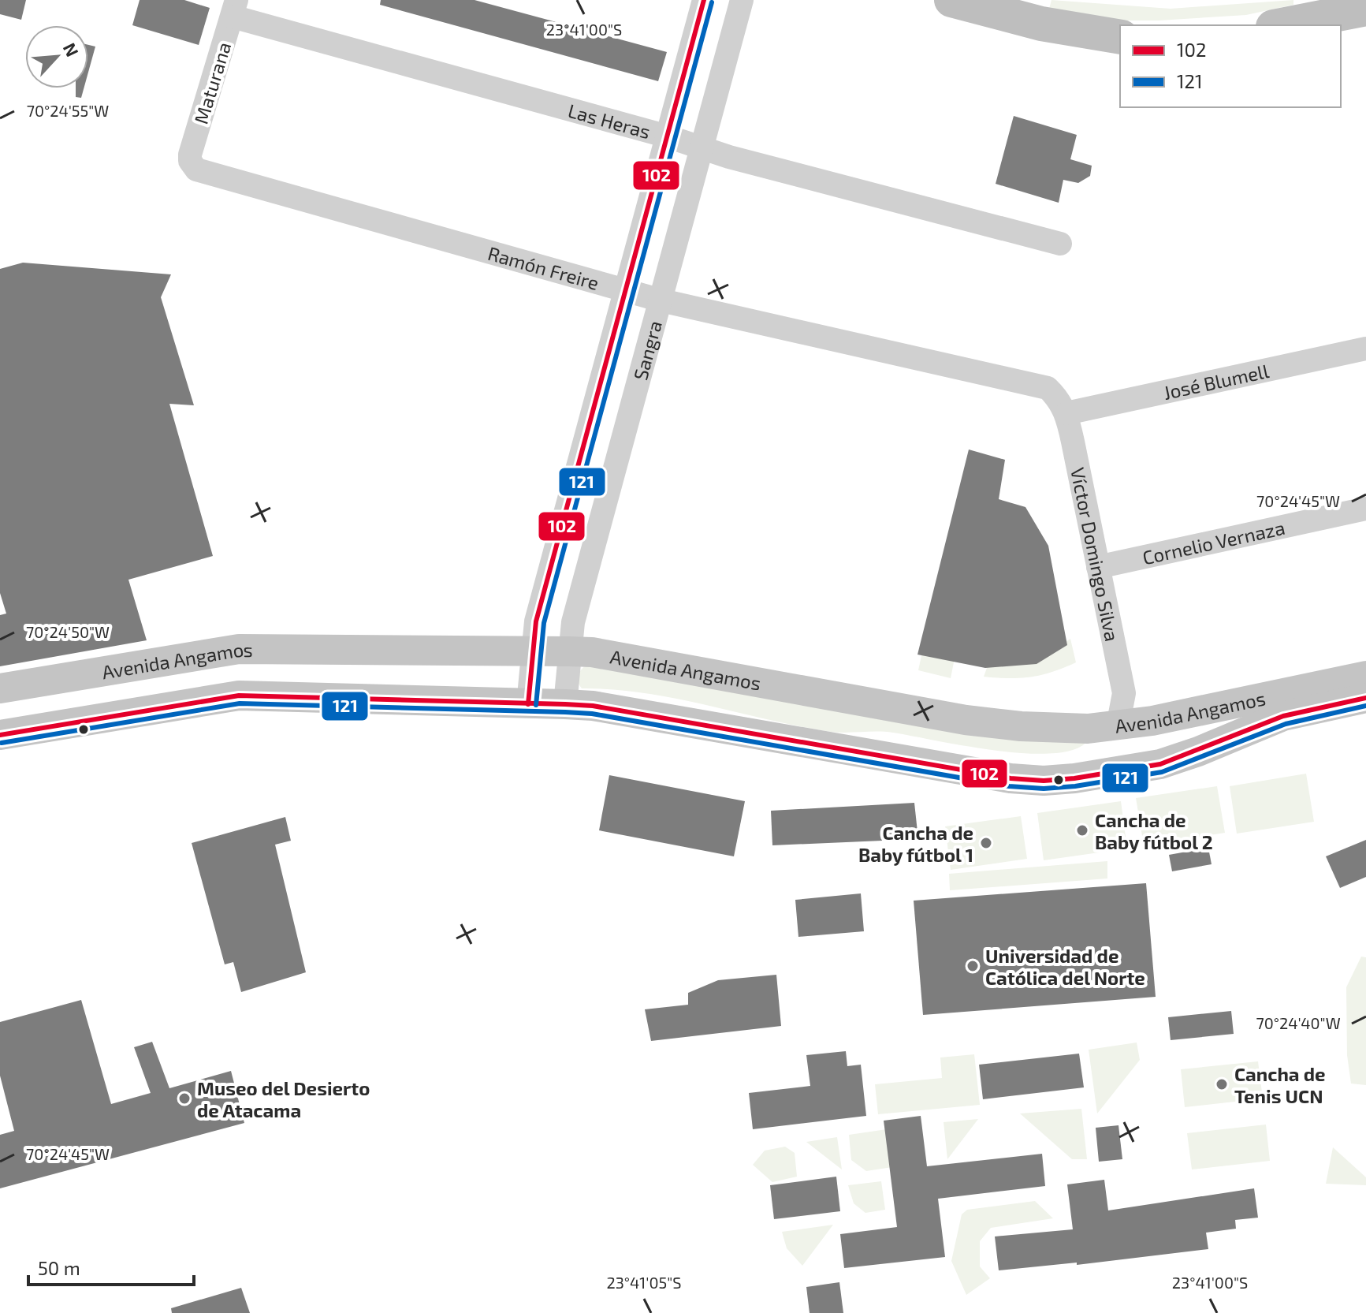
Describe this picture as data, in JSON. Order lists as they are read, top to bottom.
{
  "streets": {
    "main road": ["Avenida Angamos"],
    "street": [
      "Maturana",
      "Las Heras",
      "Ramón Freire",
      "Sangra",
      "José Blumell",
      "Cornelio Vernaza",
      "Víctor Domingo Silva"
    ]
  },
  "crossings": [
    ["Maturana", "Las Heras"],
    ["Maturana", "Ramón Freire"],
    ["Las Heras", "Sangra"],
    ["Ramón Freire", "Sangra"],
    ["Ramón Freire", "Víctor Domingo Silva"],
    ["Sangra", "Avenida Angamos"],
    ["José Blumell", "Víctor Domingo Silva"],
    ["Cornelio Vernaza", "Víctor Domingo Silva"],
    ["Víctor Domingo Silva", "Avenida Angamos"]
  ],
  "places": [
    "Cancha de Baby fútbol 2",
    "Cancha de Baby fútbol 1",
    "Universidad de Católica del Norte",
    "Cancha de Tenis UCN",
    "Museo del Desierto de Atacama"
  ],
  "lines": ["transit line 102", "transit line 121"],
  "legend": ["102", "121"],
  "scale_bar": "50 m",
  "north": "top right",
  "coordinates": [
    "23°41'00\"S",
    "70°24'55\"W",
    "70°24'45\"W",
    "70°24'50\"W",
    "70°24'40\"W",
    "23°41'05\"S"
  ]
}
